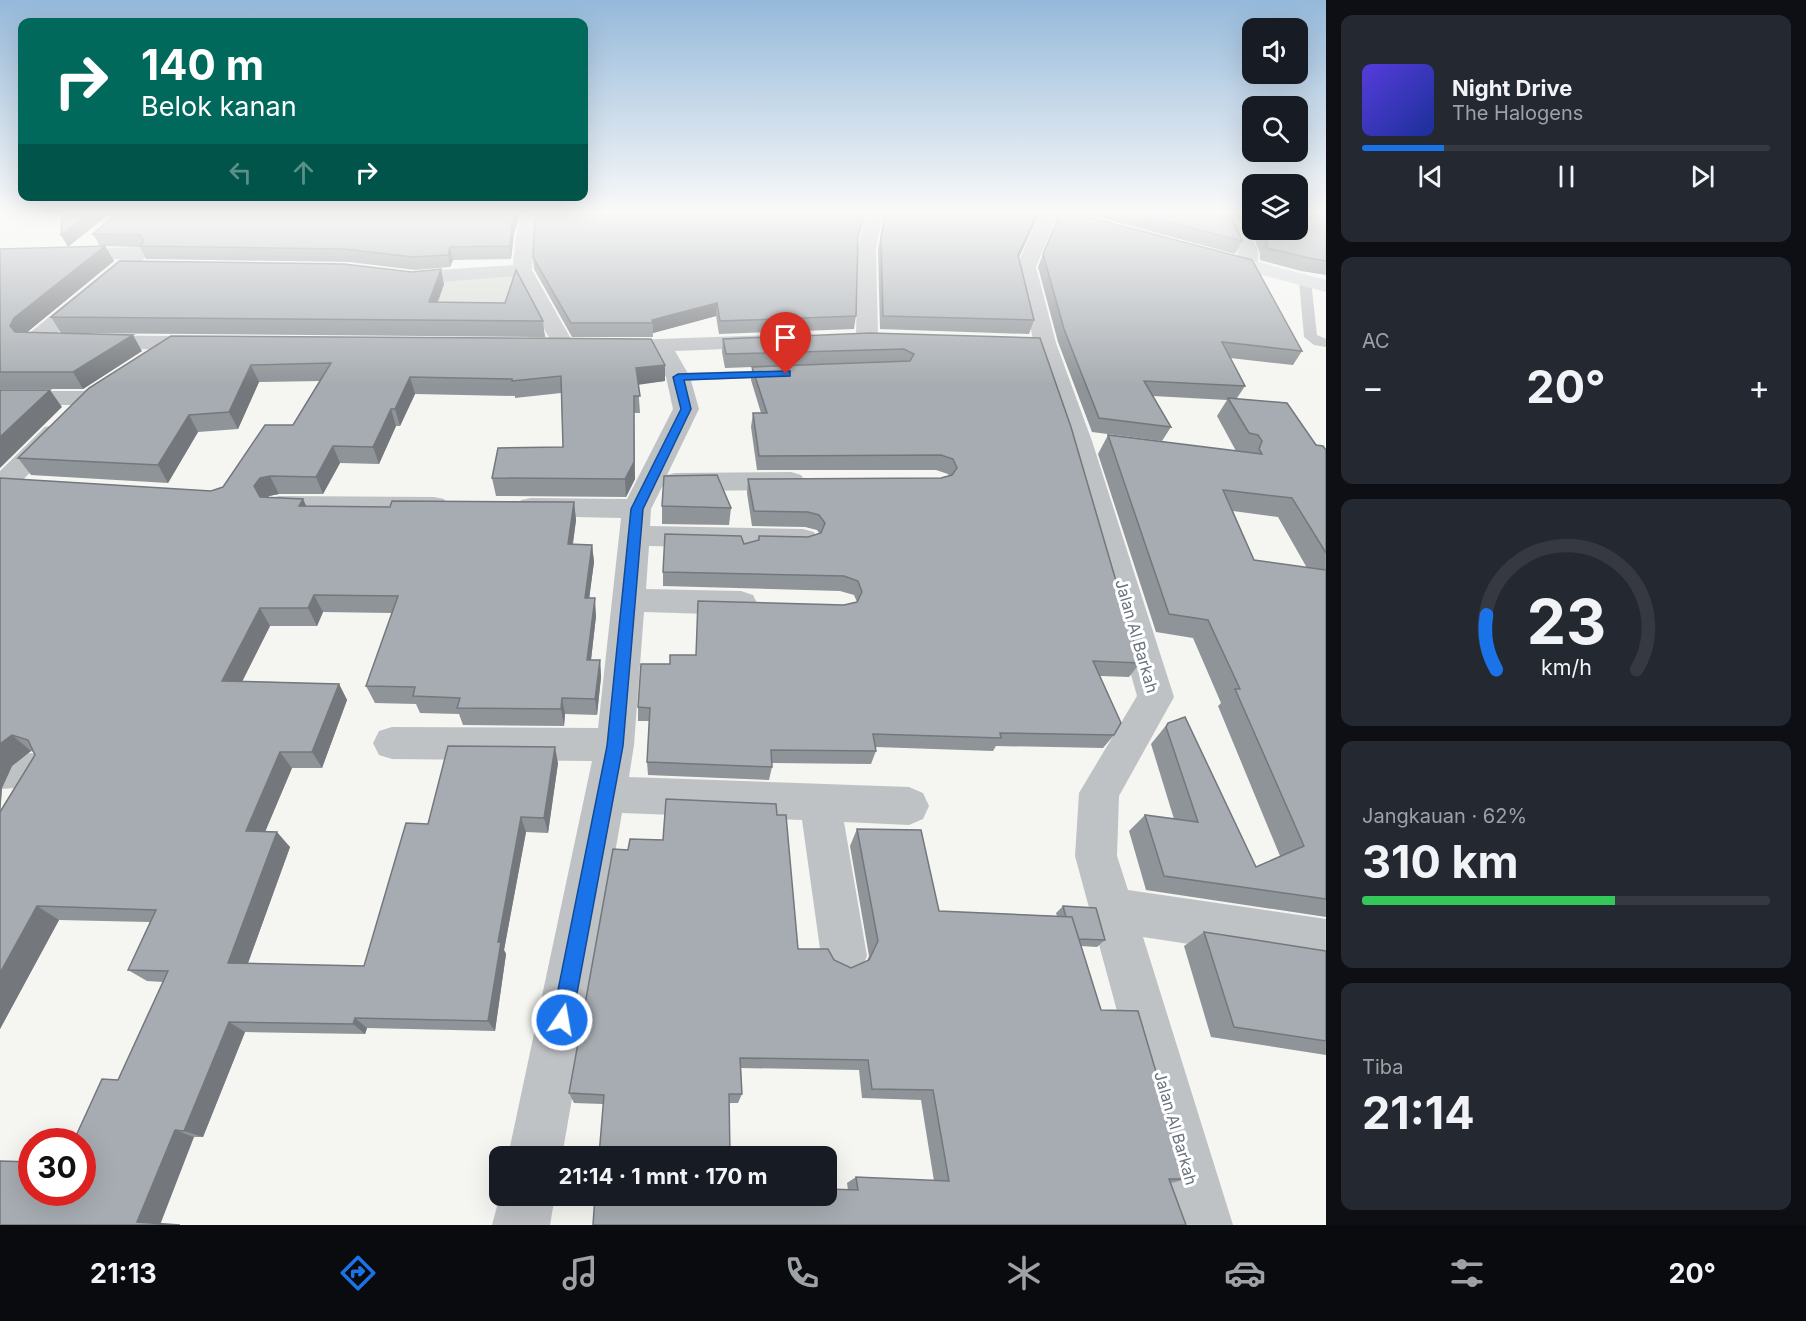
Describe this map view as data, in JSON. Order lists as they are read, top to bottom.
{
  "streets": {
    "street": ["Jalan Al Barkah"]
  },
  "page": {
    "turn": ["140 m", "Belok kanan"],
    "song": ["Night Drive", "The Halogens"],
    "tile": [
      "AC",
      ["Jangkauan · 62%", "310 km"],
      ["Tiba", "21:14"]
    ],
    "heat": ["−", "20°", "+"],
    "limit": "30",
    "trip": "21:14 · 1 mnt · 170 m",
    "tabs": ["21:13", "20°"],
    "gauge": ["23", "km/h"]
  }
}
